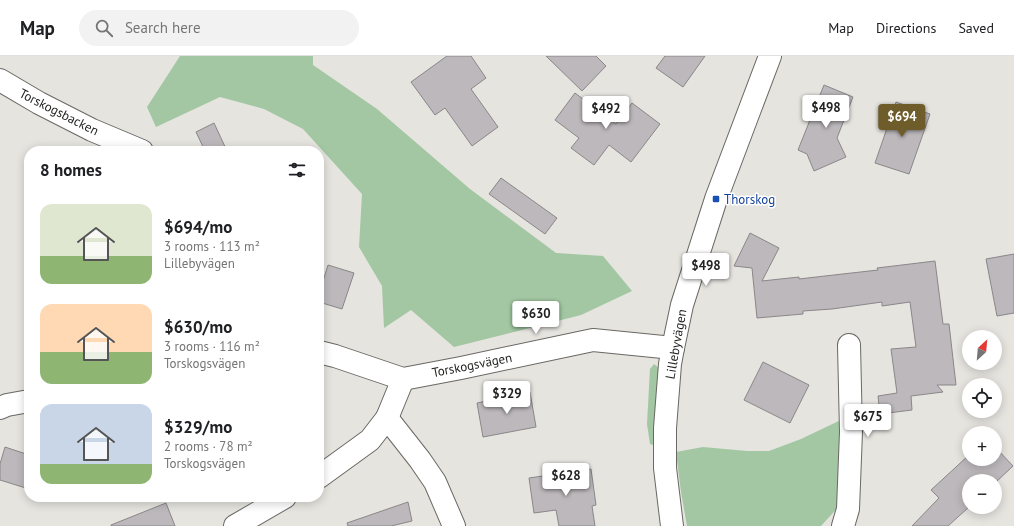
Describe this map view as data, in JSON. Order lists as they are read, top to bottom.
{
  "streets": {
    "street": ["Torskogsbacken", "Lillebyvägen", "Torskogsvägen"]
  },
  "crossings": [
    ["Lillebyvägen", "Torskogsvägen"]
  ],
  "places": {
    "transit": ["Thorskog"]
  },
  "north": "top right",
  "page": {
    "header": "Map",
    "search": "Search here",
    "nav": ["Map", "Directions", "Saved"],
    "price": [
      "$498",
      "$492",
      "$694",
      "$498",
      "$630",
      "$329",
      "$675",
      "$628"
    ],
    "heading": "8 homes",
    "list": [
      {
        "name": "$694/mo",
        "note": "3 rooms · 113 m² · Lillebyvägen"
      },
      {
        "name": "$630/mo",
        "note": "3 rooms · 116 m² · Torskogsvägen"
      },
      {
        "name": "$329/mo",
        "note": "2 rooms · 78 m² · Torskogsvägen"
      }
    ],
    "map_buttons": ["+", "−"]
  }
}
